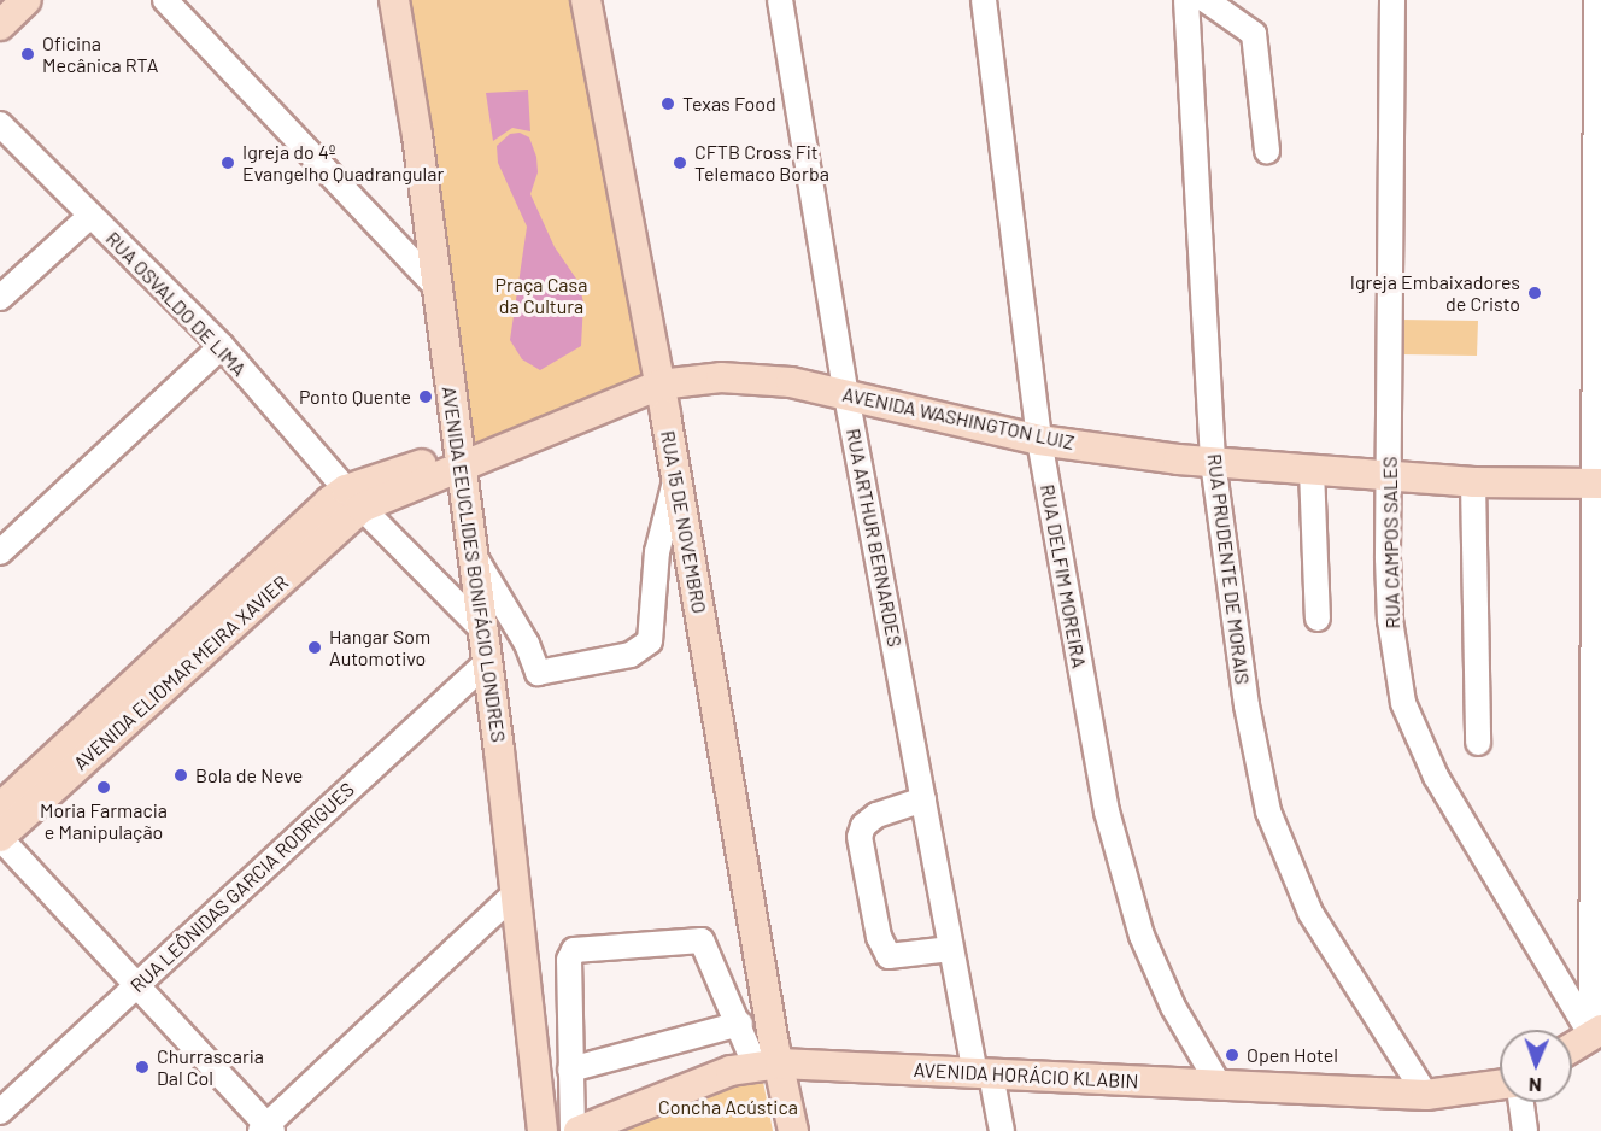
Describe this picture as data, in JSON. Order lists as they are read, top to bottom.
{
  "streets": {
    "main road": [
      "AVENIDA WASHINGTON LUIZ",
      "RUA 15 DE NOVEMBRO",
      "AVENIDA EEUCLIDES BONIFÁCIO LONDRES",
      "AVENIDA ELIOMAR MEIRA XAVIER",
      "AVENIDA HORÁCIO KLABIN"
    ],
    "street": [
      "RUA OSVALDO DE LIMA",
      "RUA ARTHUR BERNARDES",
      "RUA CAMPOS SALES",
      "RUA PRUDENTE DE MORAIS",
      "RUA DELFIM MOREIRA",
      "RUA LEÔNIDAS GARCIA RODRIGUES"
    ]
  },
  "crossings": [
    ["RUA OSVALDO DE LIMA", "AVENIDA WASHINGTON LUIZ"],
    ["RUA OSVALDO DE LIMA", "AVENIDA EEUCLIDES BONIFÁCIO LONDRES"],
    ["RUA OSVALDO DE LIMA", "AVENIDA ELIOMAR MEIRA XAVIER"],
    ["AVENIDA WASHINGTON LUIZ", "RUA 15 DE NOVEMBRO"],
    ["AVENIDA WASHINGTON LUIZ", "RUA ARTHUR BERNARDES"],
    ["AVENIDA WASHINGTON LUIZ", "RUA CAMPOS SALES"],
    ["AVENIDA WASHINGTON LUIZ", "AVENIDA EEUCLIDES BONIFÁCIO LONDRES"],
    ["AVENIDA WASHINGTON LUIZ", "RUA PRUDENTE DE MORAIS"],
    ["AVENIDA WASHINGTON LUIZ", "RUA DELFIM MOREIRA"],
    ["AVENIDA WASHINGTON LUIZ", "AVENIDA ELIOMAR MEIRA XAVIER"],
    ["RUA 15 DE NOVEMBRO", "AVENIDA HORÁCIO KLABIN"],
    ["RUA ARTHUR BERNARDES", "AVENIDA HORÁCIO KLABIN"],
    ["AVENIDA EEUCLIDES BONIFÁCIO LONDRES", "RUA LEÔNIDAS GARCIA RODRIGUES"],
    ["RUA PRUDENTE DE MORAIS", "AVENIDA HORÁCIO KLABIN"],
    ["RUA DELFIM MOREIRA", "AVENIDA HORÁCIO KLABIN"]
  ],
  "parks": ["Praça Casa da Cultura", "Concha Acústica"],
  "places": [
    "Oficina Mecânica RTA",
    "Texas Food",
    "Igreja do 4º Evangelho Quadrangular",
    "CFTB Cross Fit Telemaco Borba",
    "Igreja Embaixadores de Cristo",
    "Ponto Quente",
    "Hangar Som Automotivo",
    "Bola de Neve",
    "Moria Farmacia e Manipulação",
    "Open Hotel",
    "Churrascaria Dal Col"
  ],
  "north": "bottom"
}
